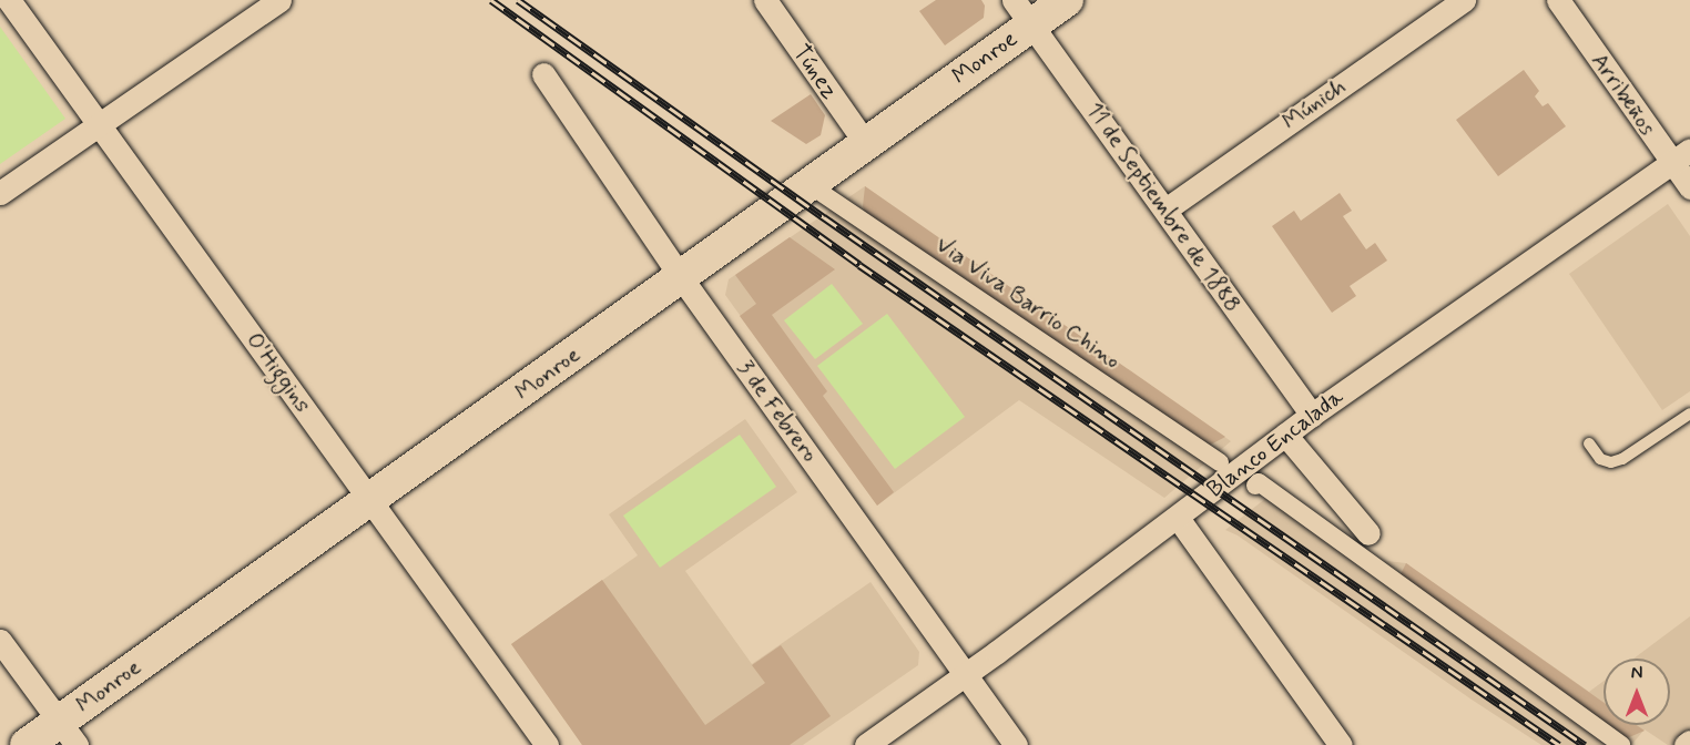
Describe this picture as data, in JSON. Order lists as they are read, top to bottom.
{
  "streets": {
    "main road": ["Monroe"],
    "street": [
      "Túnez",
      "Arribeños",
      "Múnich",
      "11 de Septiembre de 1888",
      "Via Viva Barrio Chino",
      "O'Higgins",
      "3 de Febrero",
      "Blanco Encalada"
    ]
  },
  "crossings": [
    ["Monroe", "Túnez"],
    ["Monroe", "11 de Septiembre de 1888"],
    ["Monroe", "Via Viva Barrio Chino"],
    ["Monroe", "O'Higgins"],
    ["Monroe", "3 de Febrero"],
    ["Arribeños", "Blanco Encalada"],
    ["Múnich", "11 de Septiembre de 1888"],
    ["11 de Septiembre de 1888", "Blanco Encalada"],
    ["3 de Febrero", "Blanco Encalada"]
  ],
  "north": "top"
}
